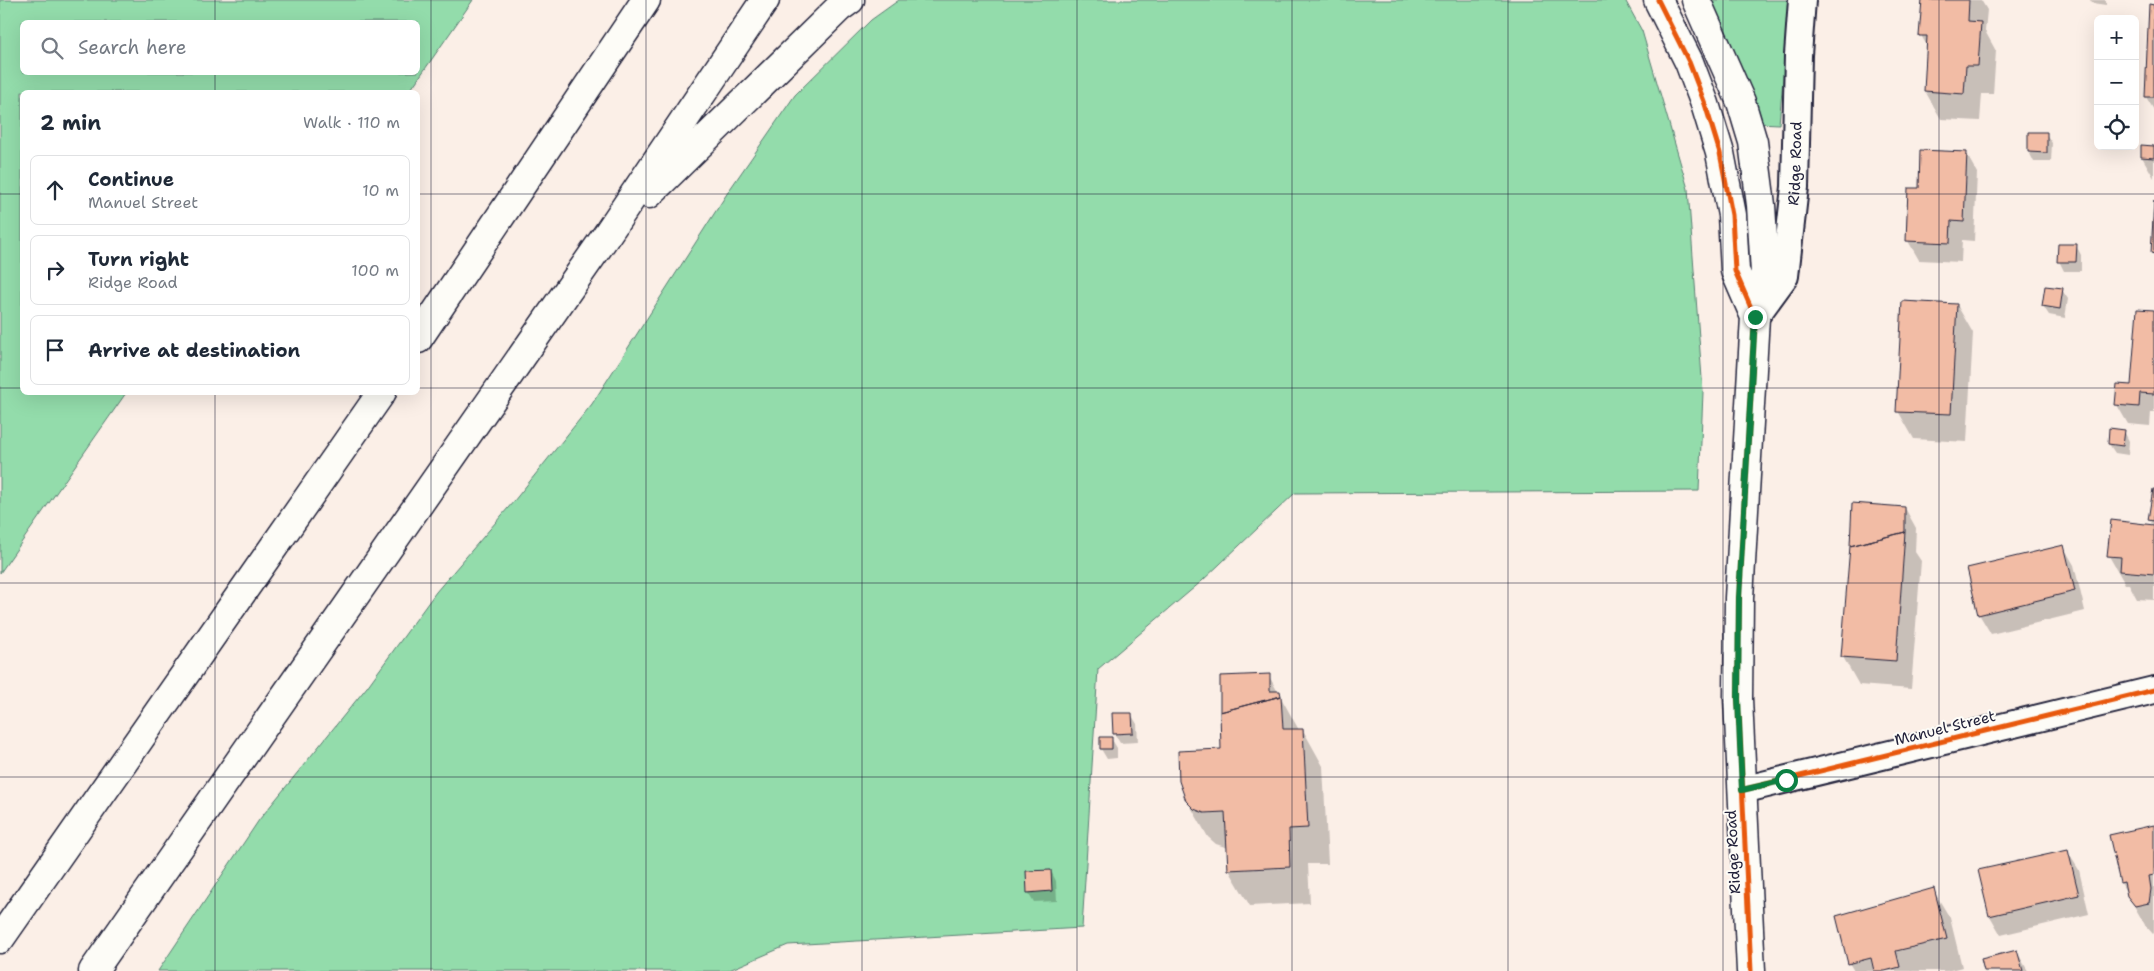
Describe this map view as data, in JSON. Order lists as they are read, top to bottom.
{
  "streets": {
    "main road": ["Ridge Road"],
    "street": ["Manuel Street"]
  },
  "crossings": [
    ["Ridge Road", "Manuel Street"]
  ],
  "page": {
    "map_buttons": ["+", "−"],
    "search": "Search here",
    "heading": ["2 min", "Walk · 110 m"],
    "list": [
      ["Continue", "Manuel Street", "10 m"],
      ["Turn right", "Ridge Road", "100 m"],
      "Arrive at destination"
    ]
  }
}
